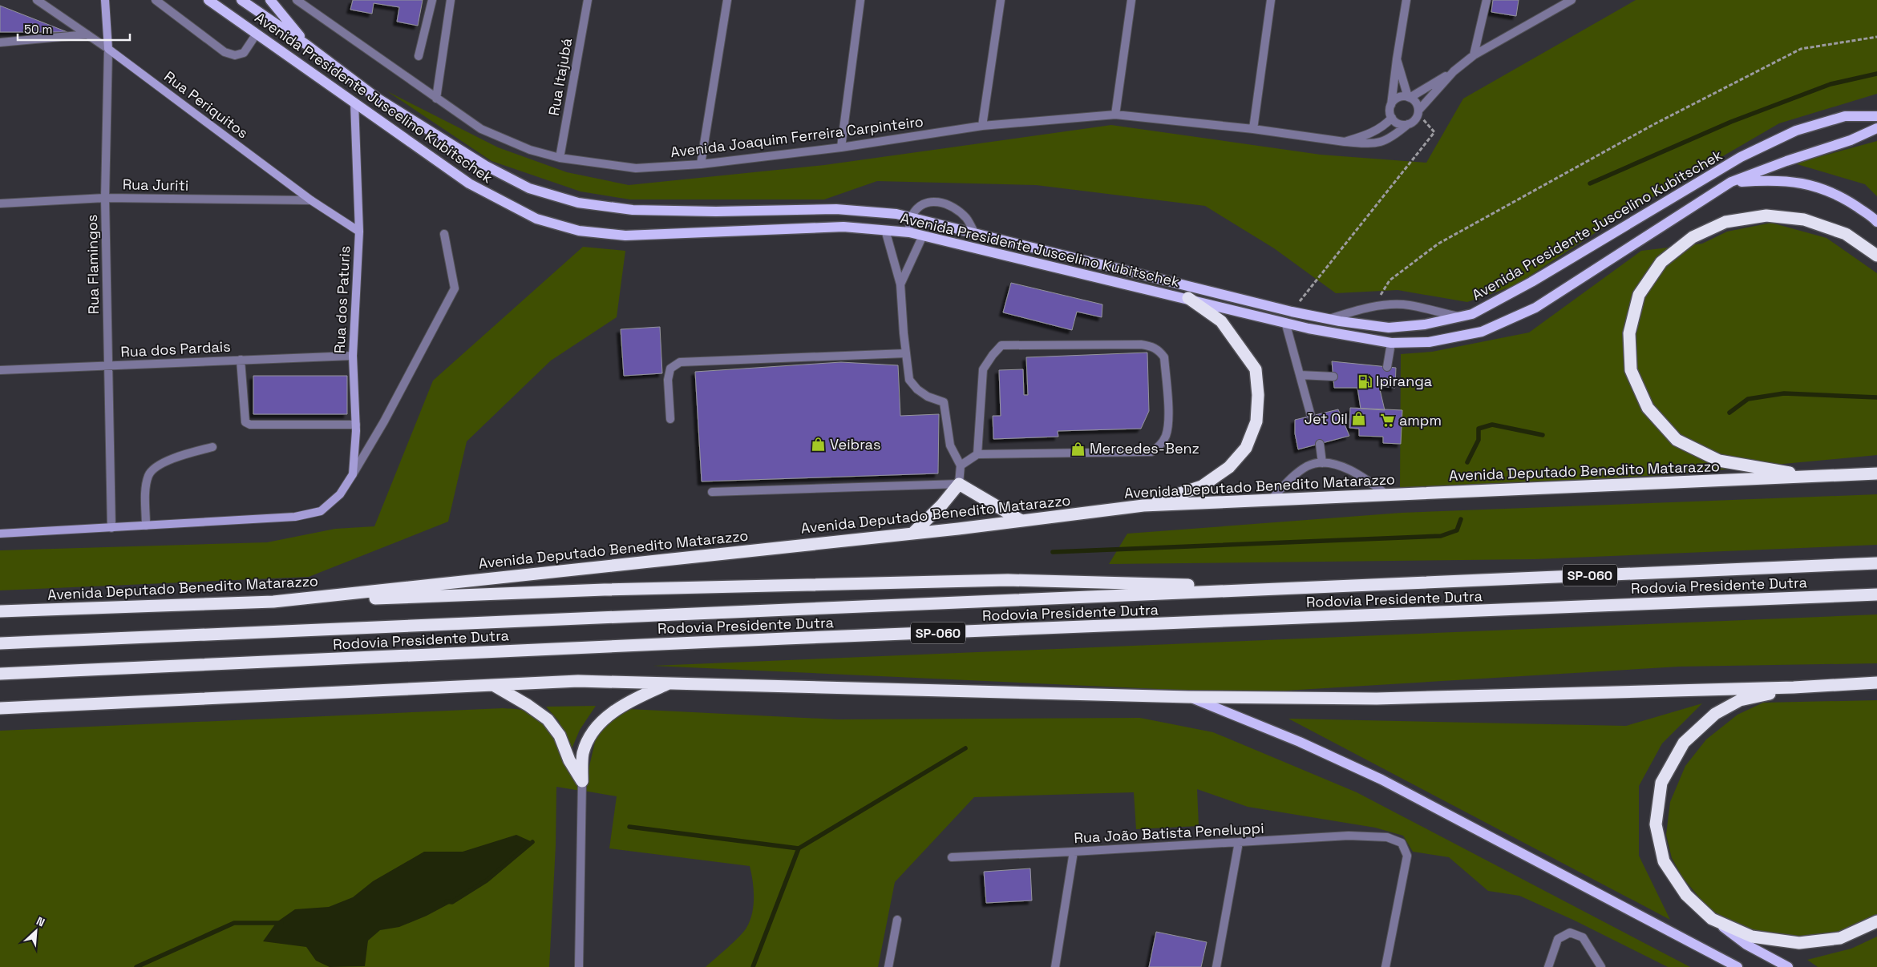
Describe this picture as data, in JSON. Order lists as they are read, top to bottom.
{
  "streets": {
    "highway": ["Avenida Deputado Benedito Matarazzo", "SP-060", "Rodovia Presidente Dutra"],
    "main road": [
      "Avenida Presidente Juscelino Kubitschek",
      "Rua Periquitos",
      "Rua Flamingos",
      "Rua dos Paturis"
    ],
    "street": [
      "Rua Itajubá",
      "Avenida Joaquim Ferreira Carpinteiro",
      "Rua Juriti",
      "Rua dos Pardais",
      "Rua João Batista Peneluppi"
    ]
  },
  "crossings": [
    ["Rua Itajubá", "Avenida Joaquim Ferreira Carpinteiro"],
    ["Avenida Presidente Juscelino Kubitschek", "Rua dos Paturis"],
    ["Rua Periquitos", "Rua Juriti"],
    ["Rua Periquitos", "Rua Flamingos"],
    ["Rua Periquitos", "Rua dos Paturis"],
    ["Rua Juriti", "Rua Flamingos"],
    ["Rua Flamingos", "Rua dos Pardais"],
    ["Rua dos Paturis", "Rua dos Pardais"]
  ],
  "places": {
    "fuel station": ["Ipiranga"],
    "shop": ["Jet Oil", "Veibras", "Mercedes-Benz"],
    "supermarket": ["ampm"]
  },
  "scale_bar": "50 m",
  "north": "top right"
}
